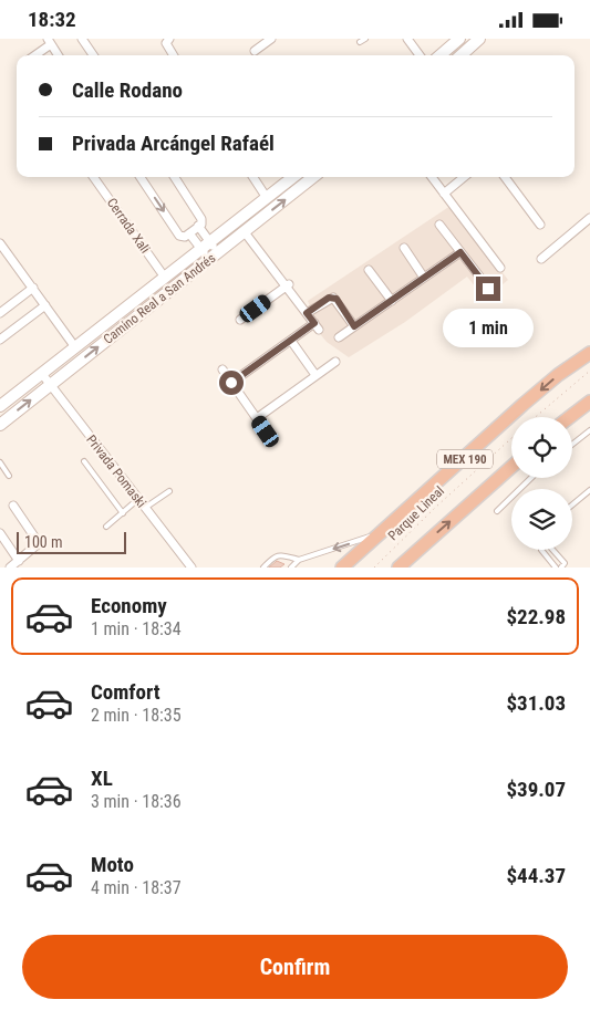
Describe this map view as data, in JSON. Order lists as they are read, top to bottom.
{
  "streets": {
    "highway": ["MEX 190"],
    "main road": ["Camino Real a San Andrés"],
    "street": ["Cerrada Xali", "Privada Pomaski"],
    "path": ["Parque Lineal"]
  },
  "crossings": [
    ["Cerrada Xali", "Camino Real a San Andrés"],
    ["Camino Real a San Andrés", "Privada Pomaski"]
  ],
  "scale_bar": "100 m",
  "page": {
    "status": "18:32",
    "banner": ["Calle Rodano", "Privada Arcángel Rafaél"],
    "bubble": "1 min",
    "scale": "100 m",
    "list": [
      {
        "name": "Economy",
        "note": "1 min · 18:34",
        "value": "$22.98"
      },
      {
        "name": "Comfort",
        "note": "2 min · 18:35",
        "value": "$31.03"
      },
      {
        "name": "XL",
        "note": "3 min · 18:36",
        "value": "$39.07"
      },
      {
        "name": "Moto",
        "note": "4 min · 18:37",
        "value": "$44.37"
      }
    ],
    "buttons": "Confirm"
  }
}
